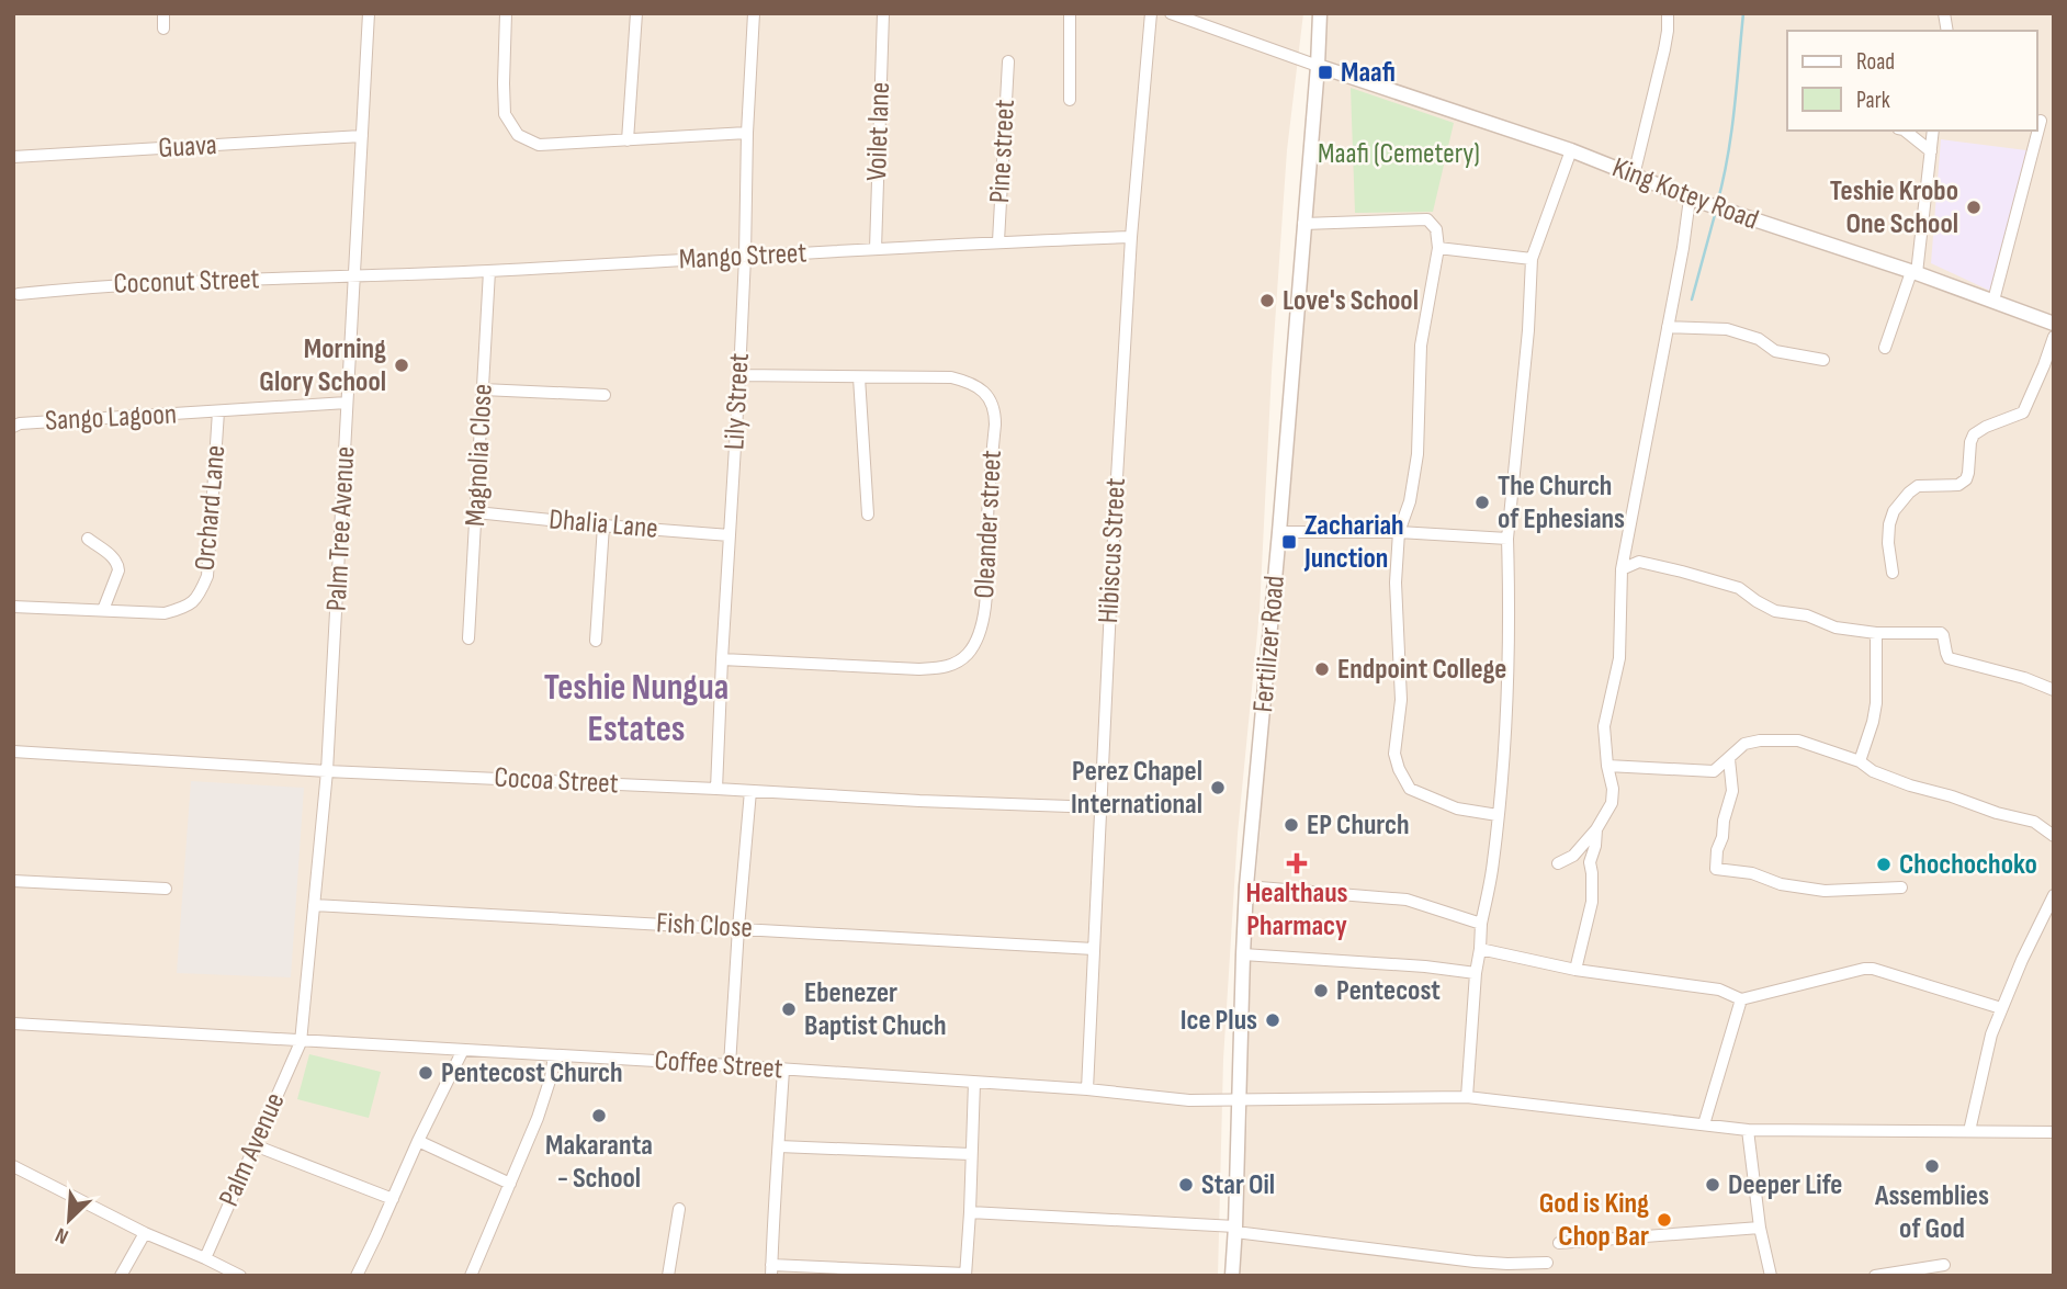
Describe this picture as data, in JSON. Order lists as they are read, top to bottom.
{
  "streets": {
    "street": [
      "Voilet lane",
      "Guava",
      "Pine street",
      "King Kotey Road",
      "Mango Street",
      "Coconut Street",
      "Lily Street",
      "Sango Lagoon",
      "Magnolia Close",
      "Orchard Lane",
      "Dhalia Lane",
      "Oleander street",
      "Palm Tree Avenue",
      "Hibiscus Street",
      "Fertilizer Road",
      "Cocoa Street",
      "Fish Close",
      "Coffee Street",
      "Palm Avenue"
    ]
  },
  "crossings": [
    ["Voilet lane", "Mango Street"],
    ["Guava", "Palm Tree Avenue"],
    ["Pine street", "Mango Street"],
    ["King Kotey Road", "Fertilizer Road"],
    ["Mango Street", "Coconut Street"],
    ["Mango Street", "Lily Street"],
    ["Mango Street", "Magnolia Close"],
    ["Mango Street", "Palm Tree Avenue"],
    ["Mango Street", "Hibiscus Street"],
    ["Coconut Street", "Palm Tree Avenue"],
    ["Lily Street", "Dhalia Lane"],
    ["Lily Street", "Oleander street"],
    ["Lily Street", "Cocoa Street"],
    ["Sango Lagoon", "Orchard Lane"],
    ["Sango Lagoon", "Palm Tree Avenue"],
    ["Magnolia Close", "Dhalia Lane"],
    ["Palm Tree Avenue", "Cocoa Street"],
    ["Palm Tree Avenue", "Fish Close"],
    ["Palm Tree Avenue", "Coffee Street"],
    ["Palm Tree Avenue", "Palm Avenue"],
    ["Hibiscus Street", "Cocoa Street"],
    ["Hibiscus Street", "Fish Close"],
    ["Hibiscus Street", "Coffee Street"],
    ["Fertilizer Road", "Coffee Street"],
    ["Coffee Street", "Palm Avenue"]
  ],
  "districts": ["Teshie Nungua Estates"],
  "parks": ["Maafi (Cemetery)"],
  "places": {
    "transit": ["Maafi", "Zachariah Junction"],
    "other": [
      "Teshie Krobo One School",
      "Love's School",
      "Morning Glory School",
      "The Church of Ephesians",
      "Endpoint College",
      "Perez Chapel International",
      "EP Church",
      "Chochochoko",
      "Pentecost",
      "Ebenezer Baptist Chuch",
      "Ice Plus",
      "Pentecost Church",
      "Makaranta - School",
      "Assemblies of God",
      "Star Oil",
      "Deeper Life",
      "God is King Chop Bar"
    ],
    "health": ["Healthaus Pharmacy"]
  },
  "legend": ["Road", "Park"],
  "north": "bottom left"
}
